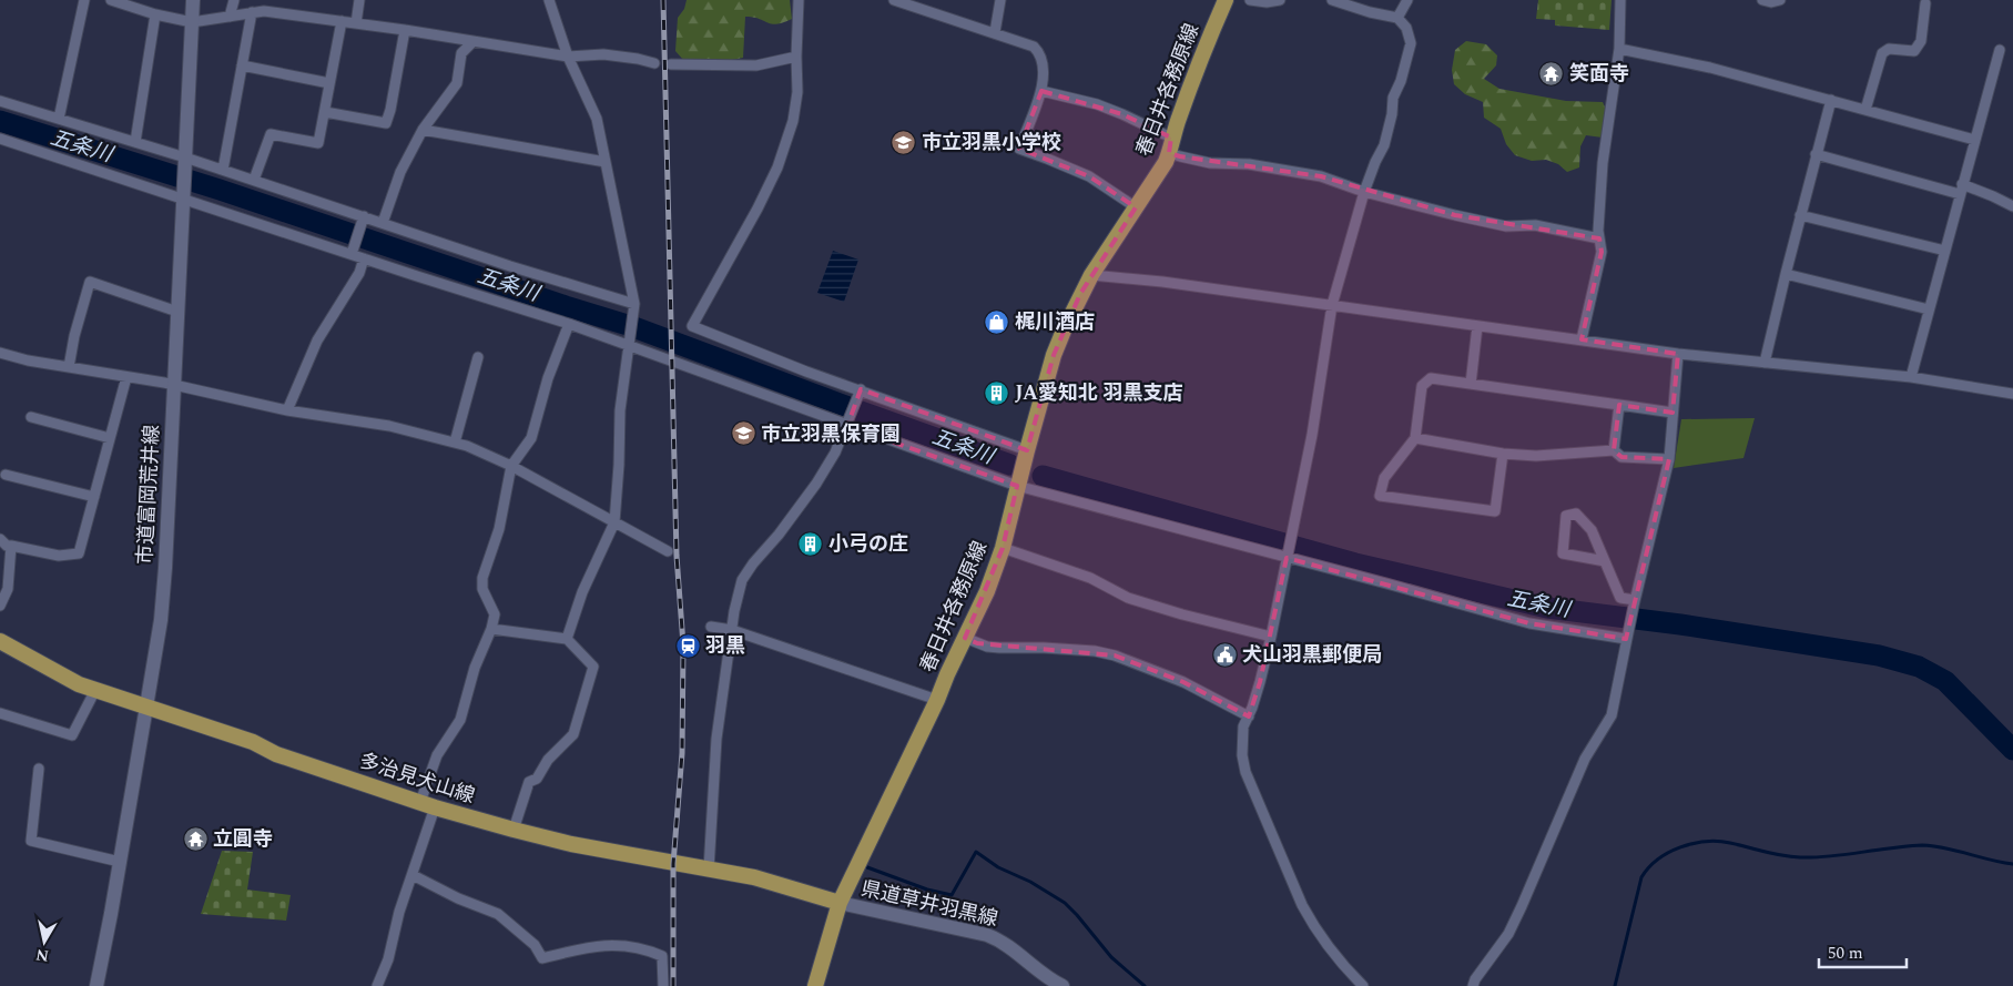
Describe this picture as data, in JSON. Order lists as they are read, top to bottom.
{
  "streets": {
    "main road": ["春日井各務原線", "多治見犬山線"],
    "street": ["市道富岡荒井線", "県道草井羽黒線"]
  },
  "crossings": [
    ["春日井各務原線", "多治見犬山線"],
    ["春日井各務原線", "県道草井羽黒線"],
    ["市道富岡荒井線", "多治見犬山線"],
    ["多治見犬山線", "県道草井羽黒線"]
  ],
  "water": ["五条川"],
  "places": {
    "temple": ["笑面寺", "立圓寺"],
    "school or university": ["市立羽黒小学校", "市立羽黒保育園"],
    "shop": ["梶川酒店"],
    "building": ["JA愛知北 羽黒支店", "小弓の庄"],
    "station": ["羽黒"],
    "public building": ["犬山羽黒郵便局"]
  },
  "scale_bar": "50 m",
  "north": "bottom"
}
